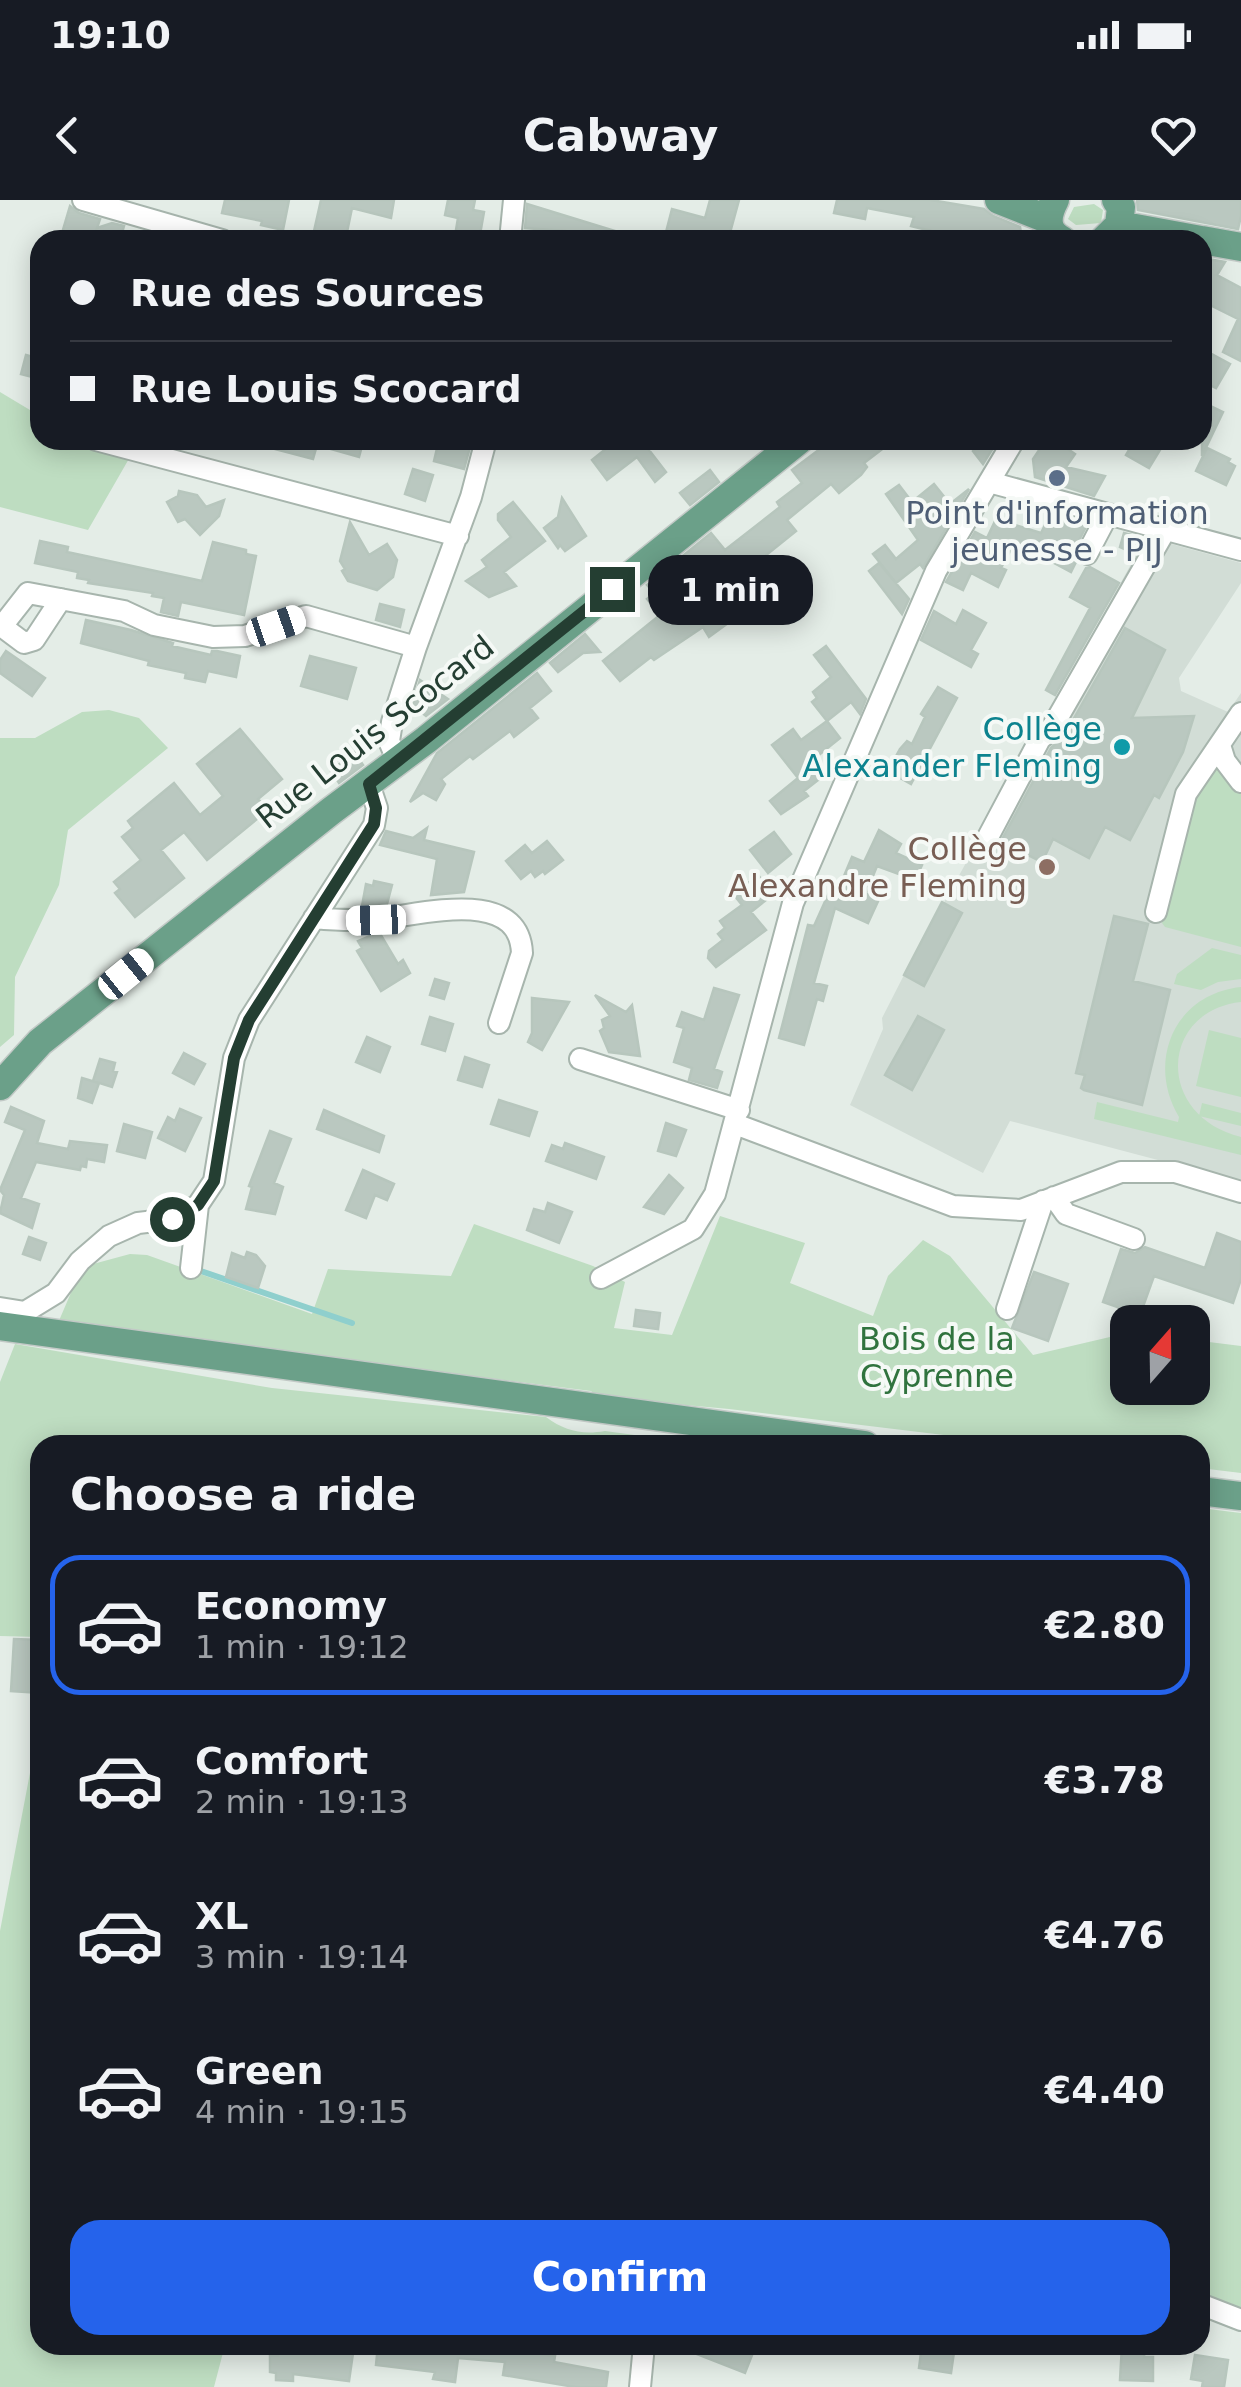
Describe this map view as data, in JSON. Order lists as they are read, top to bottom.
{
  "streets": {
    "main road": ["Rue Louis Scocard"]
  },
  "parks": ["Bois de la Cyprenne"],
  "places": ["Point d'information jeunesse - PIJ", "Collège Alexander Fleming", "Collège Alexandre Fleming"],
  "north": "top",
  "page": {
    "status": "19:10",
    "header": "Cabway",
    "banner": ["Rue des Sources", "Rue Louis Scocard"],
    "bubble": "1 min",
    "heading": "Choose a ride",
    "list": [
      {
        "name": "Economy",
        "note": "1 min · 19:12",
        "value": "€2.80"
      },
      {
        "name": "Comfort",
        "note": "2 min · 19:13",
        "value": "€3.78"
      },
      {
        "name": "XL",
        "note": "3 min · 19:14",
        "value": "€4.76"
      },
      {
        "name": "Green",
        "note": "4 min · 19:15",
        "value": "€4.40"
      }
    ],
    "buttons": "Confirm"
  }
}
